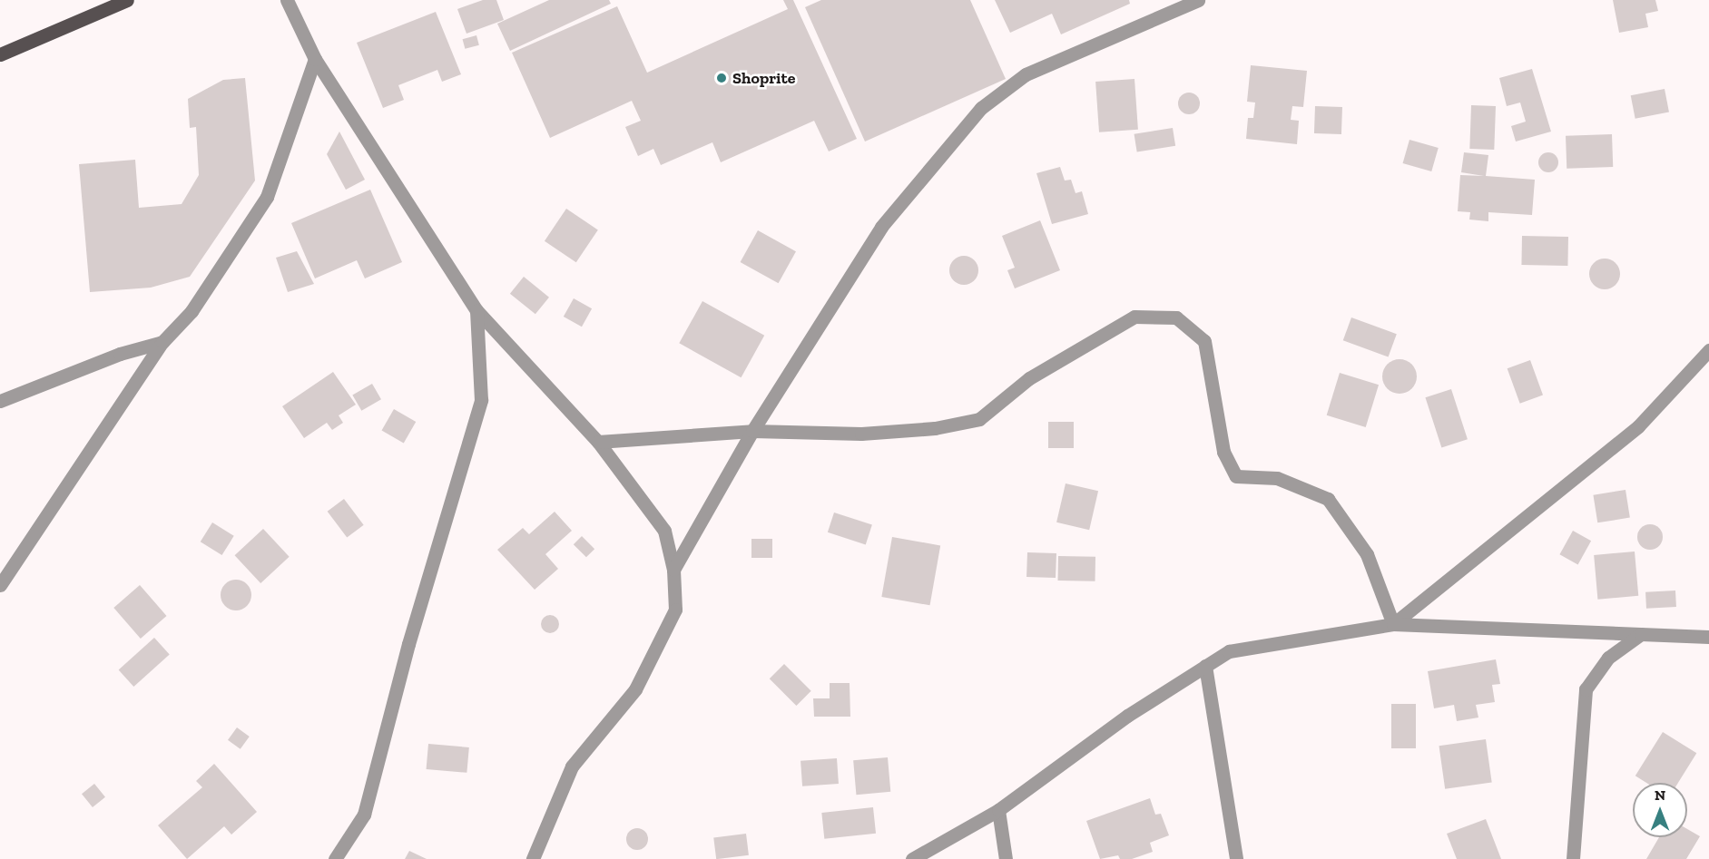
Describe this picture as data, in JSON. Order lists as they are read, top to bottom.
{
  "places": ["Shoprite"],
  "north": "top"
}
